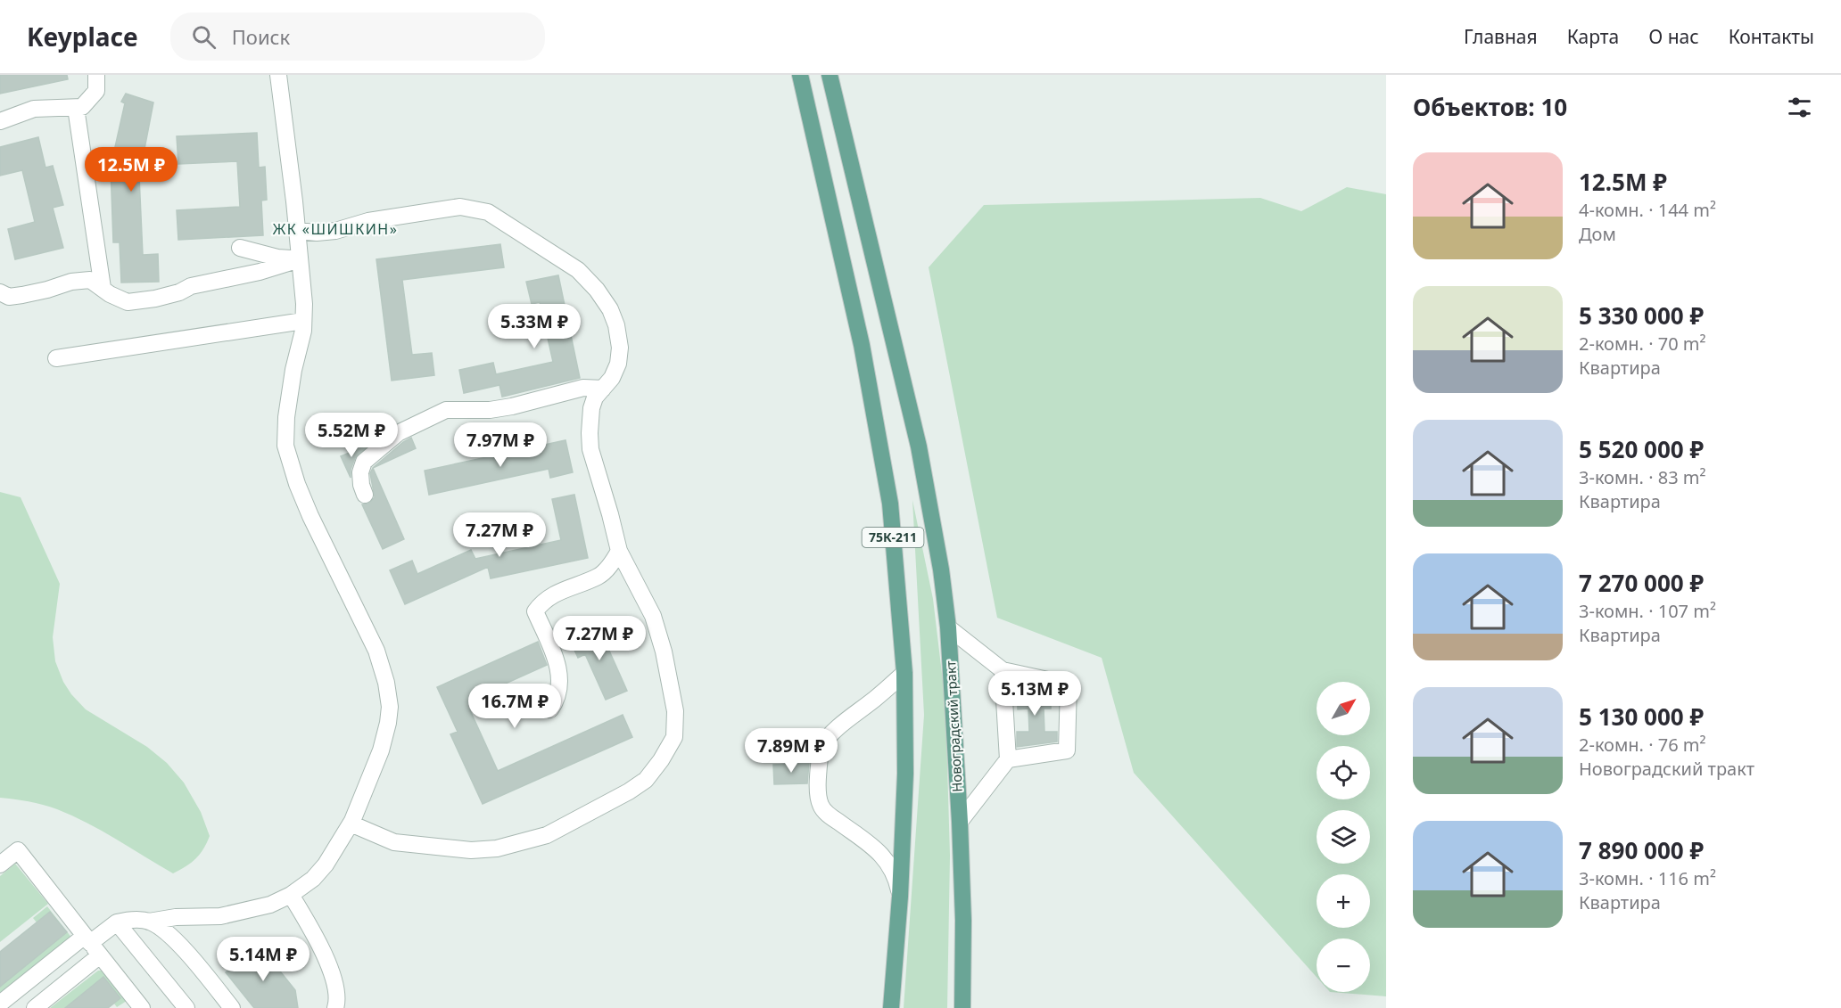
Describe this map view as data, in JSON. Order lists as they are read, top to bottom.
{
  "streets": {
    "main road": ["75К-211", "Новоградский тракт"]
  },
  "districts": ["ЖК «ШИШКИН»"],
  "north": "top right",
  "page": {
    "header": "Keyplace",
    "search": "Поиск",
    "nav": [
      "Главная",
      "Карта",
      "О нас",
      "Контакты"
    ],
    "heading": "Объектов: 10",
    "list": [
      {
        "name": "12.5M ₽",
        "note": "4-комн. · 144 m² · Дом"
      },
      {
        "name": "5 330 000 ₽",
        "note": "2-комн. · 70 m² · Квартира"
      },
      {
        "name": "5 520 000 ₽",
        "note": "3-комн. · 83 m² · Квартира"
      },
      {
        "name": "7 270 000 ₽",
        "note": "3-комн. · 107 m² · Квартира"
      },
      {
        "name": "5 130 000 ₽",
        "note": "2-комн. · 76 m² · Новоградский тракт"
      },
      {
        "name": "7 890 000 ₽",
        "note": "3-комн. · 116 m² · Квартира"
      }
    ],
    "price": [
      "12.5M ₽",
      "5.33M ₽",
      "5.52M ₽",
      "7.97M ₽",
      "7.27M ₽",
      "7.27M ₽",
      "5.13M ₽",
      "16.7M ₽",
      "7.89M ₽",
      "5.14M ₽"
    ],
    "map_buttons": ["+", "−"]
  }
}
